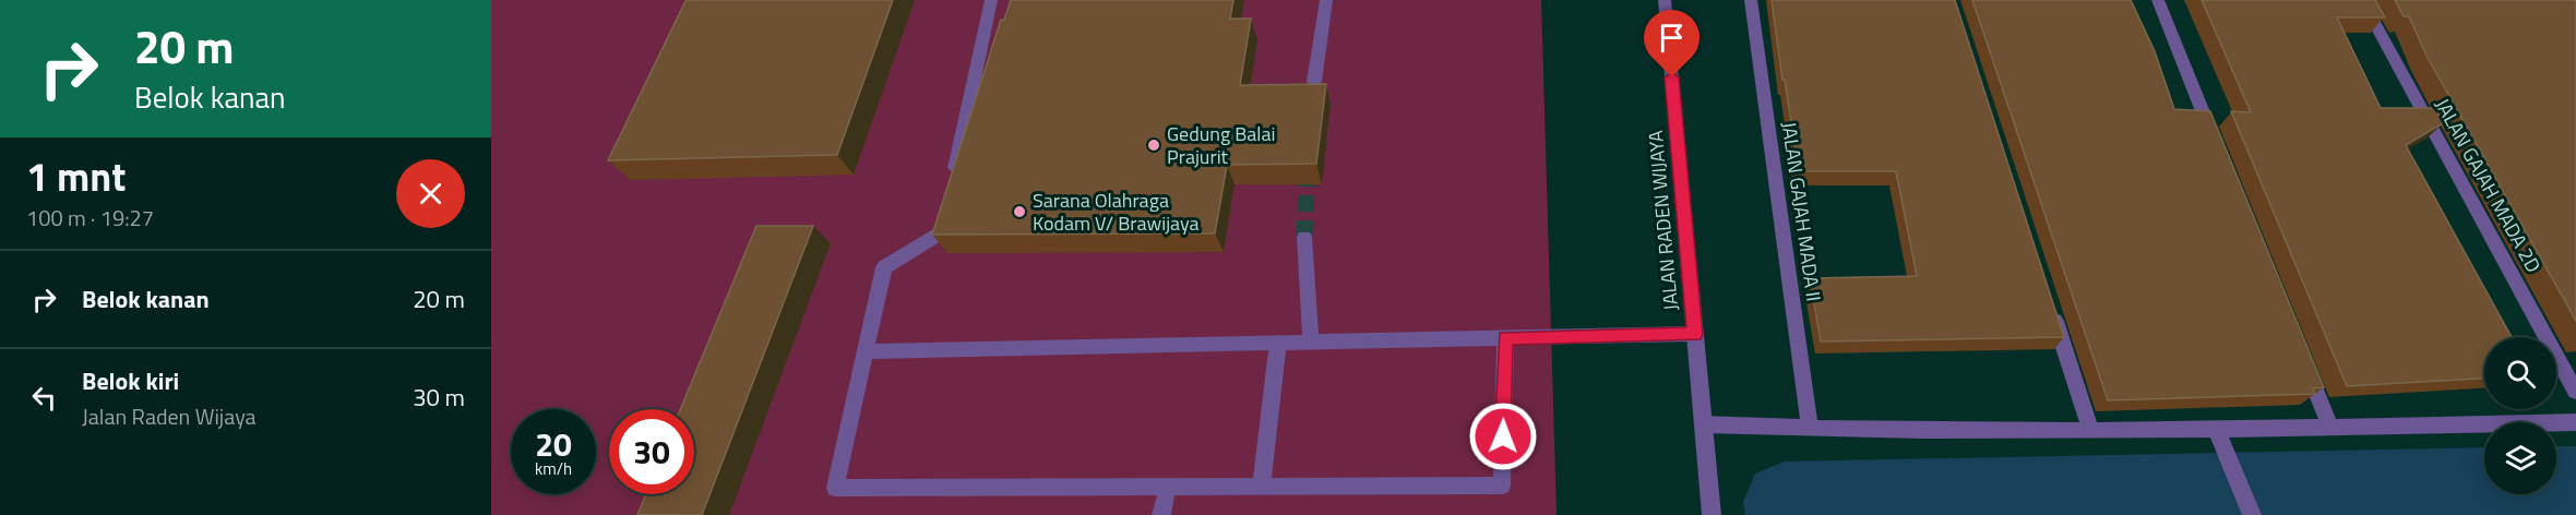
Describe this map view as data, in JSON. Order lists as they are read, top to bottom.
{
  "streets": {
    "street": ["JALAN GAJAH MADA 2D", "JALAN GAJAH MADA II", "JALAN RADEN WIJAYA"]
  },
  "places": ["Gedung Balai Prajurit", "Sarana Olahraga Kodam V/ Brawijaya"],
  "page": {
    "turn": ["20 m", "Belok kanan"],
    "heading": ["1 mnt", "100 m · 19:27"],
    "list": [
      {
        "name": "Belok kanan",
        "value": "20 m"
      },
      {
        "name": "Belok kiri",
        "note": "Jalan Raden Wijaya",
        "value": "30 m"
      }
    ],
    "speed": "20 km/h",
    "limit": "30"
  }
}
